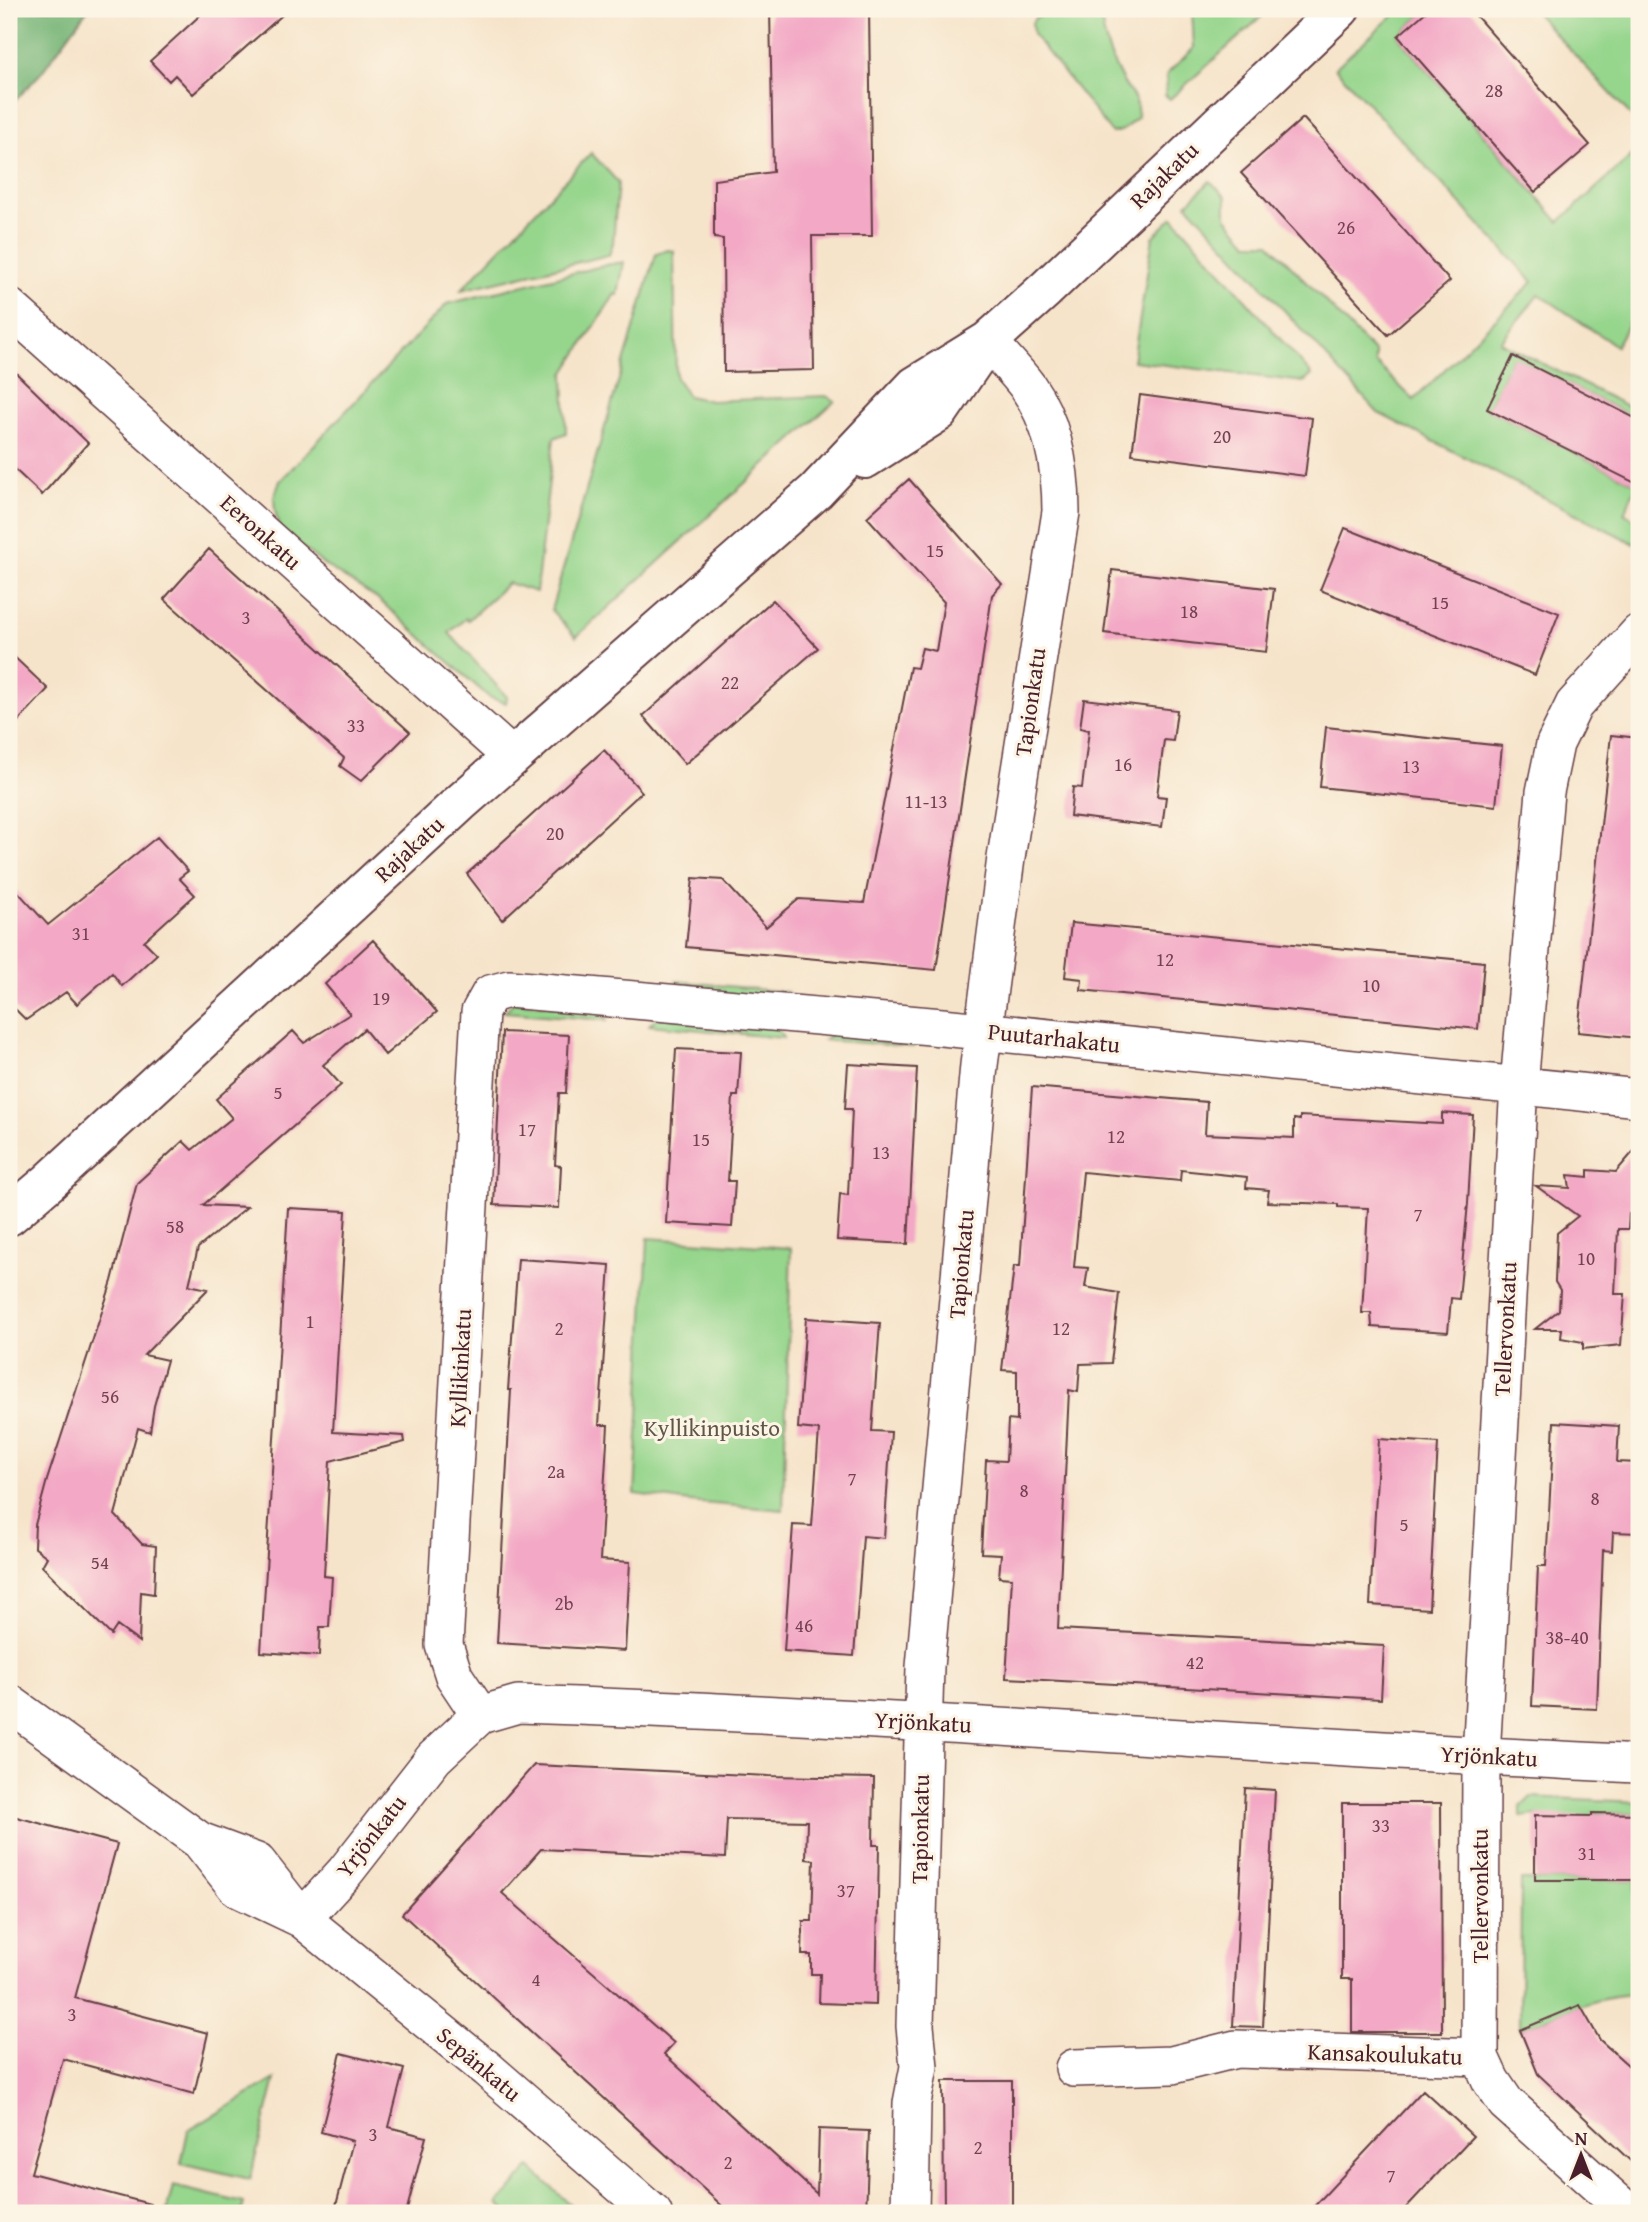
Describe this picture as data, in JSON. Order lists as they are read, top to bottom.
{
  "streets": {
    "main road": ["Rajakatu"],
    "street": [
      "Eeronkatu",
      "Tapionkatu",
      "Puutarhakatu",
      "Tellervonkatu",
      "Kyllikinkatu",
      "Yrjönkatu",
      "Kansakoulukatu",
      "Sepänkatu"
    ]
  },
  "crossings": [
    ["Rajakatu", "Eeronkatu"],
    ["Rajakatu", "Tapionkatu"],
    ["Tapionkatu", "Puutarhakatu"],
    ["Tapionkatu", "Yrjönkatu"],
    ["Puutarhakatu", "Tellervonkatu"],
    ["Puutarhakatu", "Kyllikinkatu"],
    ["Tellervonkatu", "Yrjönkatu"],
    ["Tellervonkatu", "Kansakoulukatu"],
    ["Kyllikinkatu", "Yrjönkatu"],
    ["Yrjönkatu", "Sepänkatu"]
  ],
  "parks": ["Kyllikinpuisto"],
  "house_numbers": [
    "28",
    "26",
    "20",
    "15",
    "15",
    "18",
    "3",
    "22",
    "33",
    "16",
    "13",
    "11-13",
    "20",
    "31",
    "12",
    "10",
    "19",
    "5",
    "17",
    "12",
    "15",
    "13",
    "7",
    "58",
    "10",
    "1",
    "2",
    "12",
    "56",
    "2a",
    "7",
    "8",
    "8",
    "5",
    "54",
    "2b",
    "46",
    "38-40",
    "42",
    "33",
    "31",
    "37",
    "4",
    "3",
    "3",
    "2",
    "2",
    "7"
  ],
  "north": "top"
}
